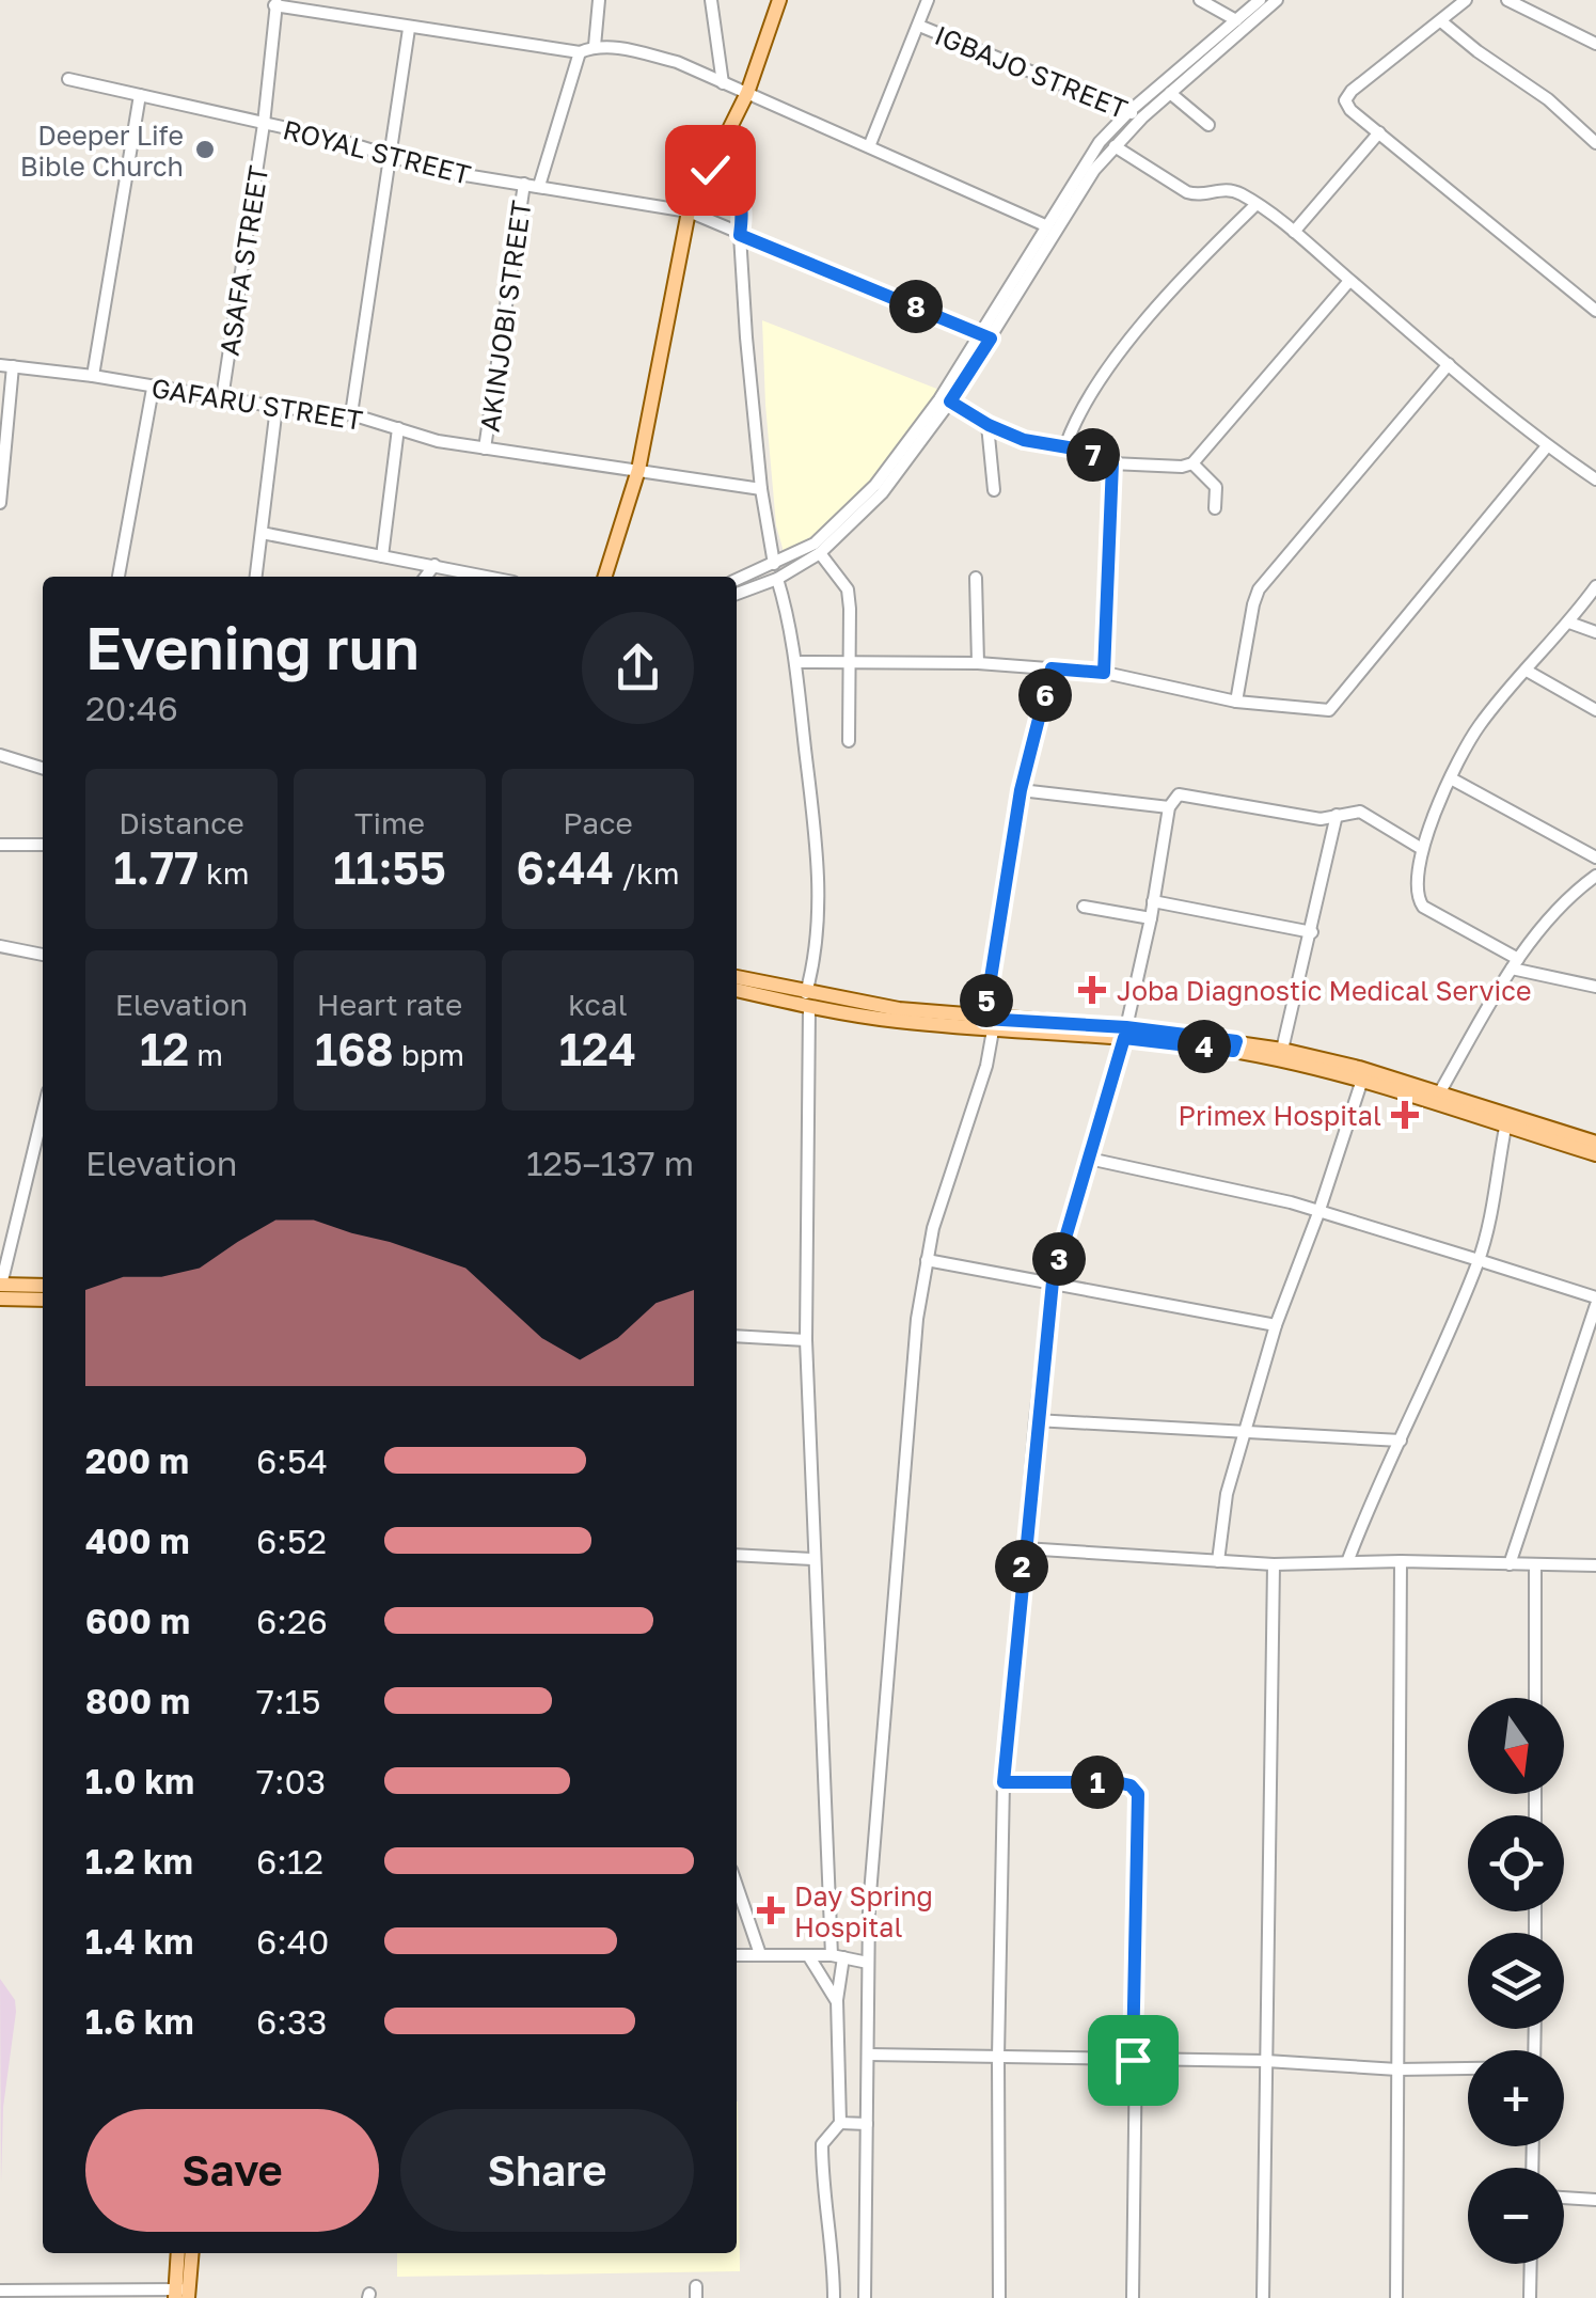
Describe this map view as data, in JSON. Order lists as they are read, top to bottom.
{
  "streets": {
    "street": [
      "IGBAJO STREET",
      "ROYAL STREET",
      "ASAFA STREET",
      "AKINJOBI STREET",
      "GAFARU STREET"
    ]
  },
  "crossings": [
    ["ROYAL STREET", "ASAFA STREET"],
    ["ROYAL STREET", "AKINJOBI STREET"],
    ["ASAFA STREET", "GAFARU STREET"],
    ["AKINJOBI STREET", "GAFARU STREET"]
  ],
  "places": {
    "other": ["Deeper Life Bible Church"],
    "health": ["Joba Diagnostic Medical Service", "Primex Hospital", "Day Spring Hospital"]
  },
  "north": "bottom",
  "page": {
    "pins": [
      "8",
      "7",
      "6",
      "5",
      "4",
      "3",
      "2",
      "1"
    ],
    "heading": ["Evening run", "20:46"],
    "stats": [
      ["Distance", "1.77 km"],
      ["Time", "11:55"],
      ["Pace", "6:44 /km"],
      ["Elevation", "12 m"],
      ["Heart rate", "168 bpm"],
      ["kcal", "124"]
    ],
    "chart": ["Elevation", "125–137 m"],
    "list": [
      {
        "name": "200 m",
        "note": "6:54"
      },
      {
        "name": "400 m",
        "note": "6:52"
      },
      {
        "name": "600 m",
        "note": "6:26"
      },
      {
        "name": "800 m",
        "note": "7:15"
      },
      {
        "name": "1.0 km",
        "note": "7:03"
      },
      {
        "name": "1.2 km",
        "note": "6:12"
      },
      {
        "name": "1.4 km",
        "note": "6:40"
      },
      {
        "name": "1.6 km",
        "note": "6:33"
      }
    ],
    "map_buttons": ["+", "−"],
    "buttons": ["Save", "Share"]
  }
}
